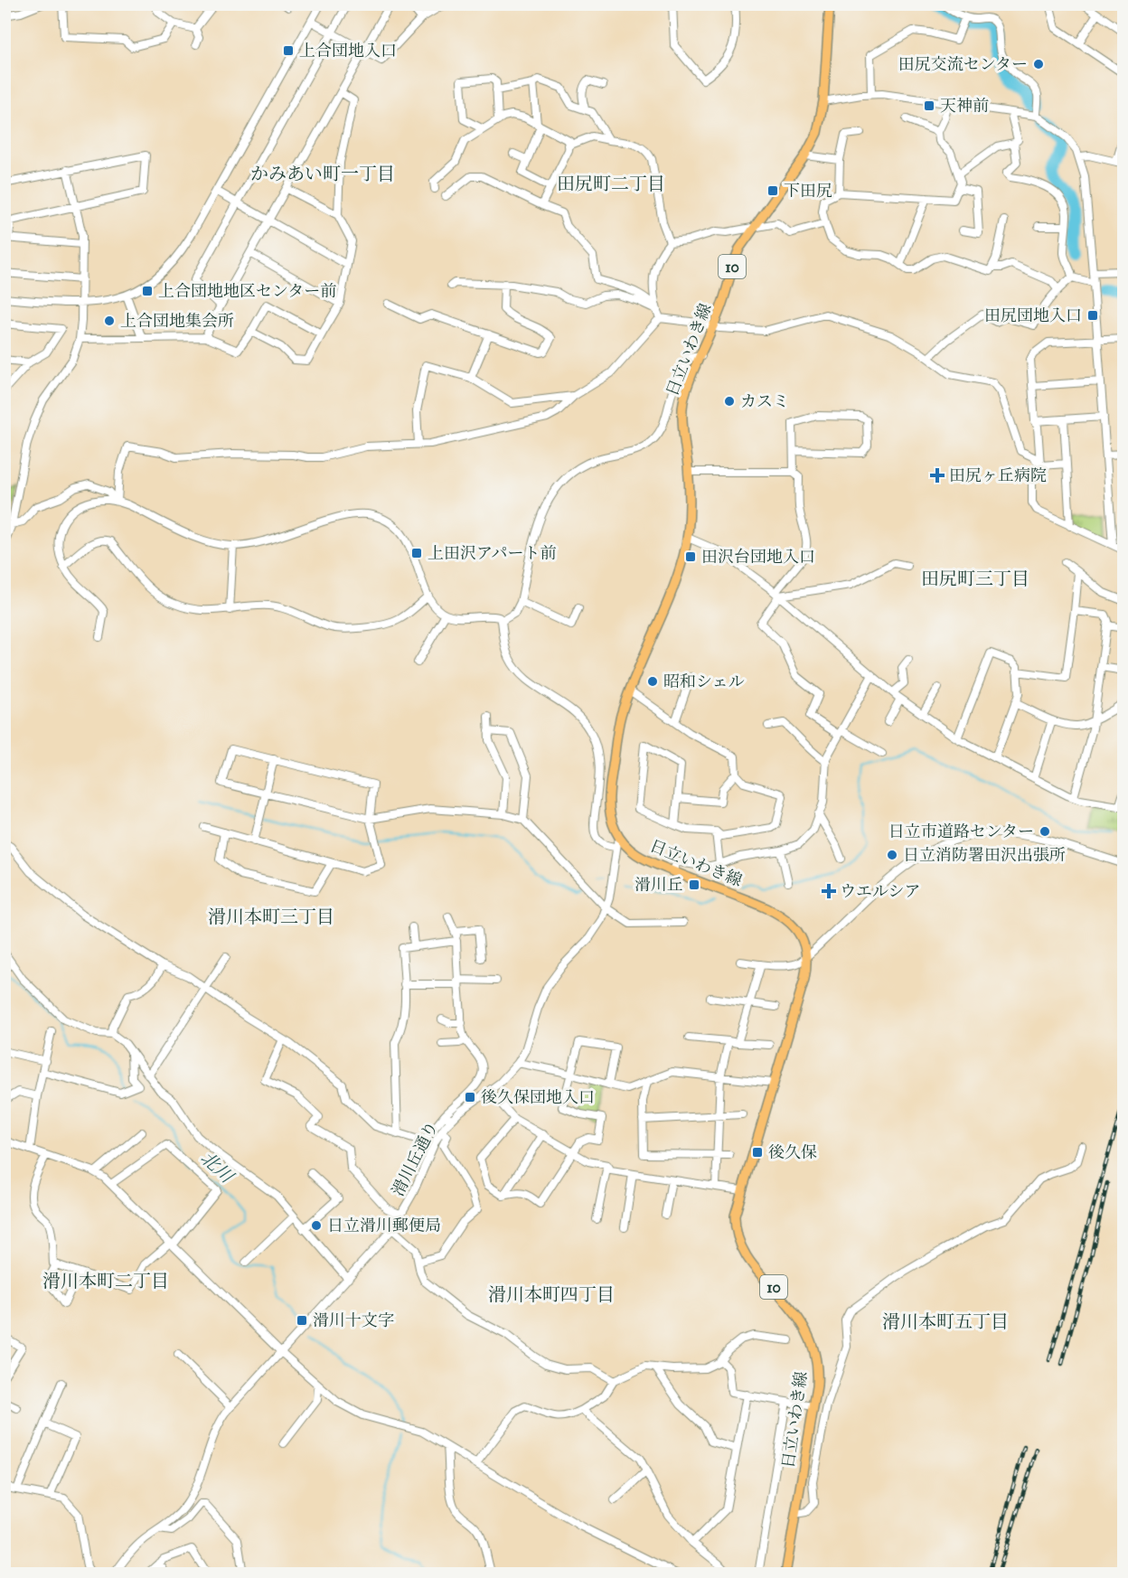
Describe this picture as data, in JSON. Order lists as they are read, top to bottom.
{
  "streets": {
    "main road": ["10", "日立いわき線"],
    "street": ["滑川丘通り"]
  },
  "crossings": [
    ["日立いわき線", "滑川丘通り"]
  ],
  "districts": [
    "かみあい町一丁目",
    "田尻町二丁目",
    "田尻町三丁目",
    "滑川本町三丁目",
    "滑川本町二丁目",
    "滑川本町四丁目",
    "滑川本町五丁目"
  ],
  "water": ["北川"],
  "places": {
    "transit": [
      "上合団地入口",
      "天神前",
      "下田尻",
      "上合団地地区センター前",
      "田尻団地入口",
      "上田沢アパート前",
      "田沢台団地入口",
      "滑川丘",
      "後久保団地入口",
      "後久保",
      "滑川十文字"
    ],
    "other": [
      "田尻交流センター",
      "上合団地集会所",
      "カスミ",
      "昭和シェル",
      "日立市道路センター",
      "日立消防署田沢出張所",
      "日立滑川郵便局"
    ],
    "health": ["田尻ヶ丘病院", "ウエルシア"]
  }
}
